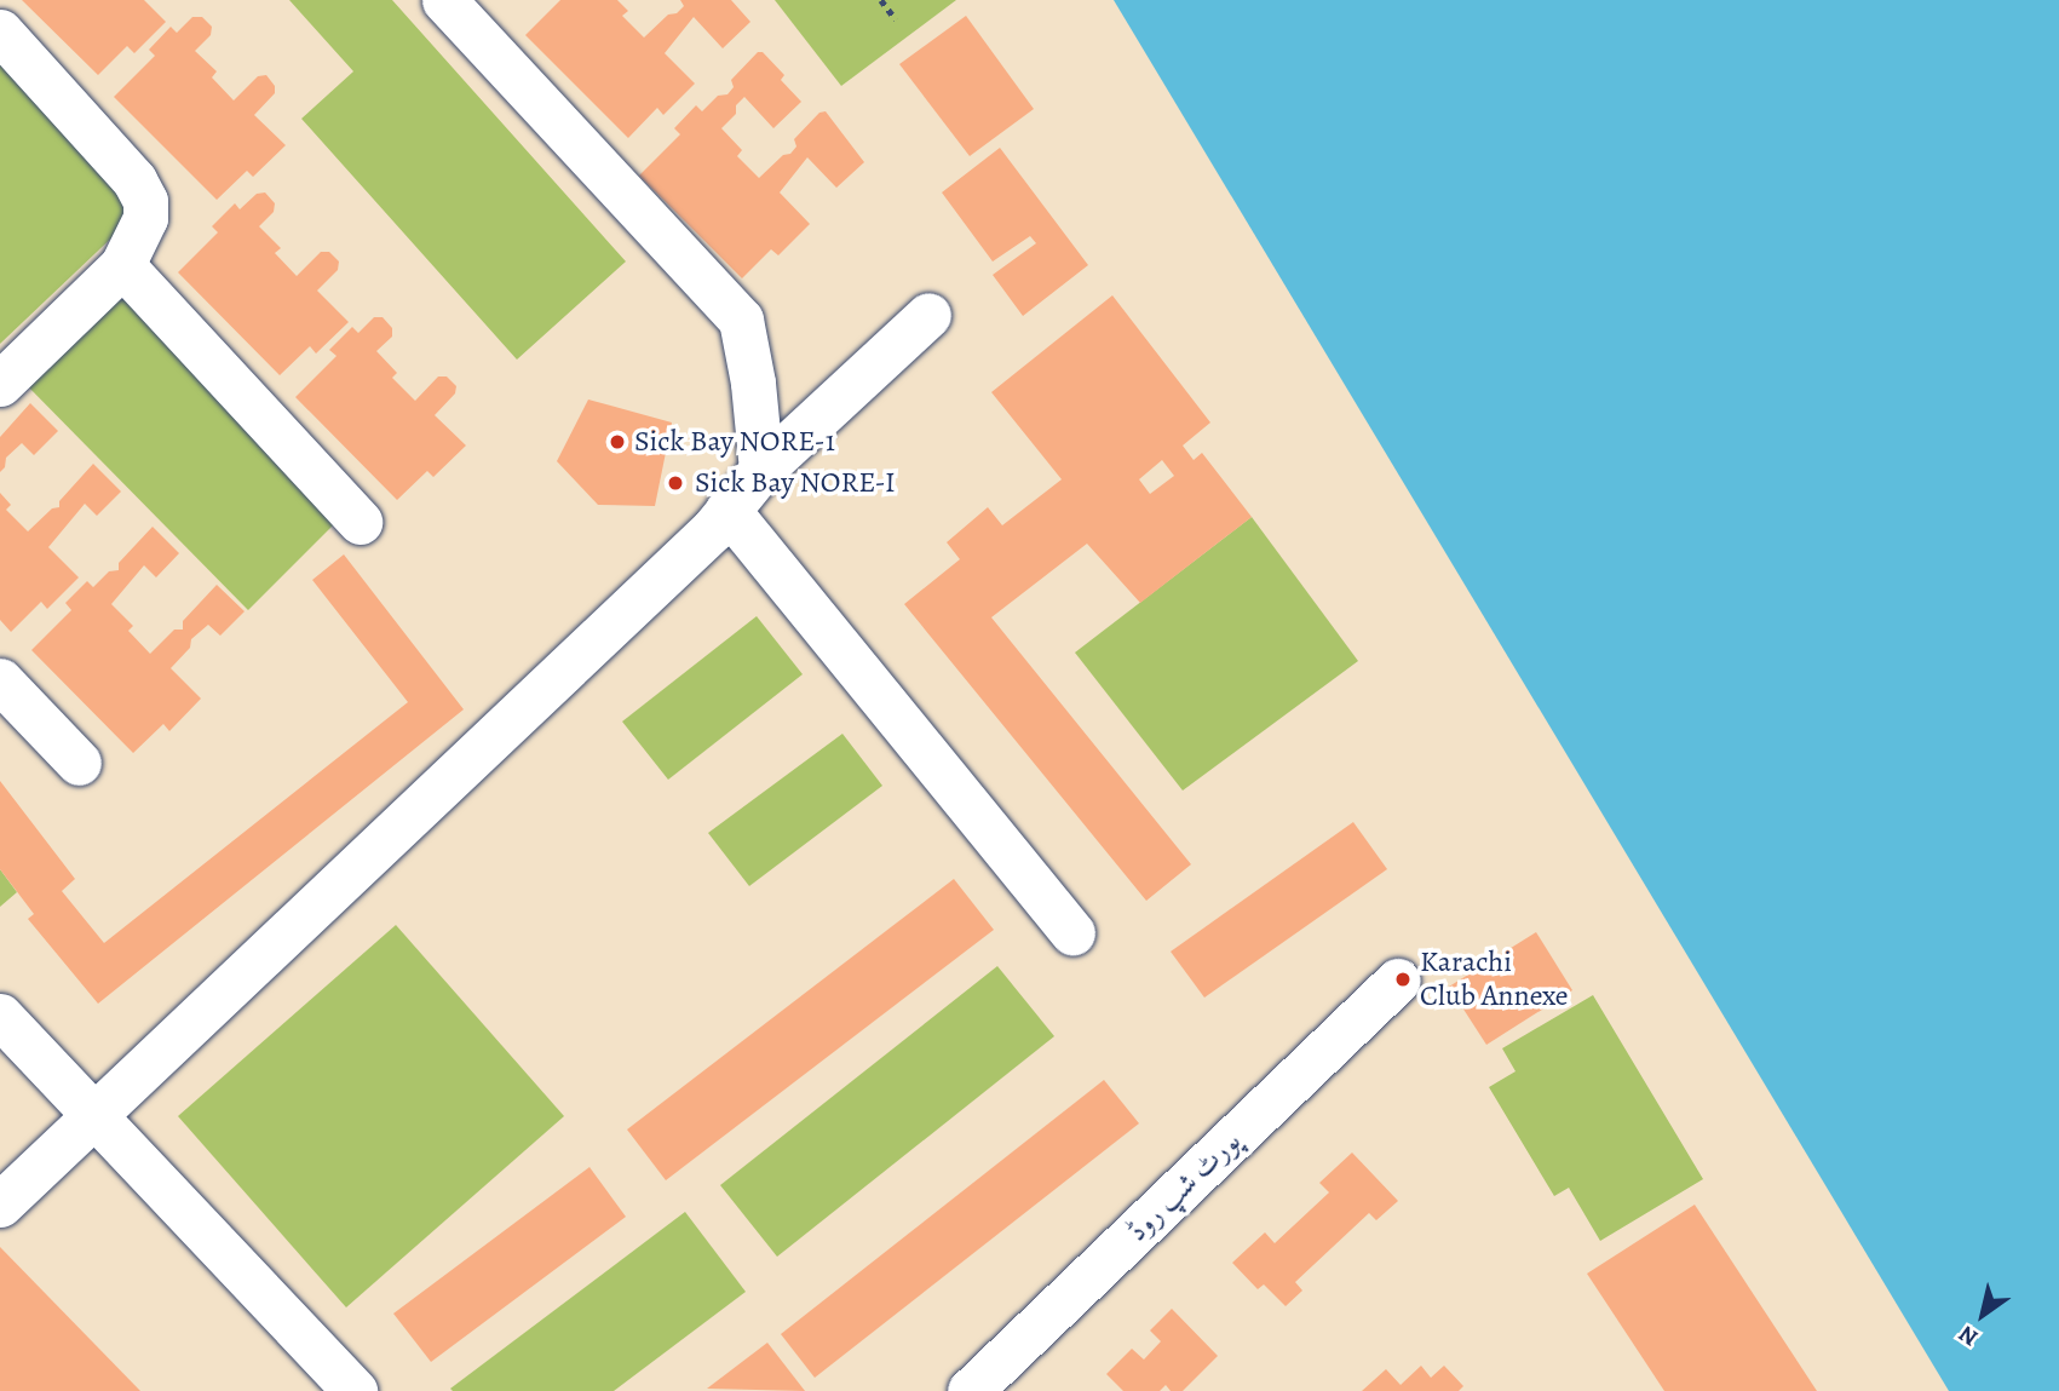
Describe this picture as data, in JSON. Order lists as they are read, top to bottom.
{
  "streets": {
    "street": ["پورٹ شپ روڈ"]
  },
  "places": ["Sick Bay NORE-1", "Sick Bay NORE-I", "Karachi Club Annexe"],
  "north": "bottom left"
}
